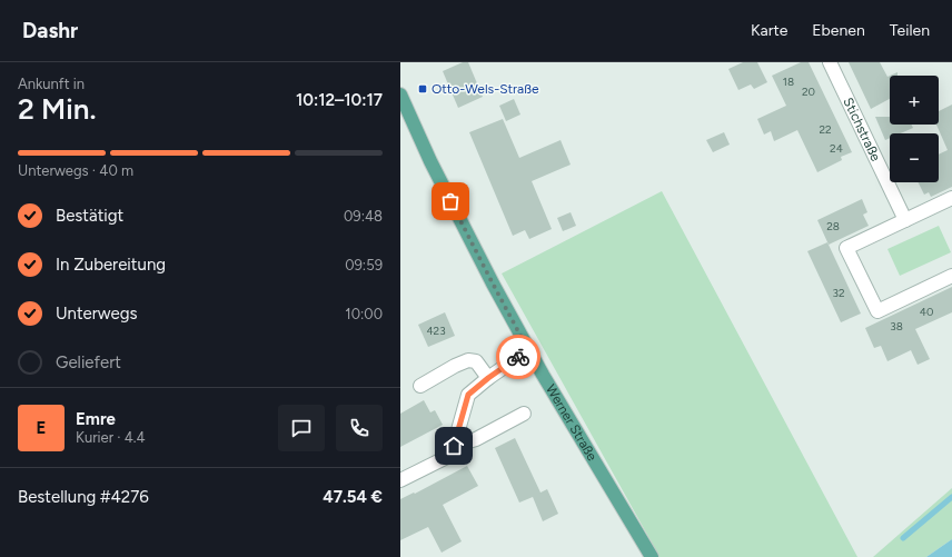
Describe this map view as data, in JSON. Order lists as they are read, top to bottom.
{
  "streets": {
    "main road": ["Werner Straße"],
    "street": ["Stichstraße"]
  },
  "places": {
    "transit": ["Otto-Wels-Straße"]
  },
  "house_numbers": [
    "18",
    "20",
    "22",
    "24",
    "28",
    "32",
    "40",
    "38",
    "423"
  ],
  "page": {
    "header": "Dashr",
    "nav": ["Karte", "Ebenen", "Teilen"],
    "heading": ["2 Min.", "Ankunft in", "10:12–10:17"],
    "panel": [
      "Emre",
      "Kurier · 4.4",
      "Bestellung #4276",
      "47.54 €"
    ],
    "map_buttons": ["+", "−"],
    "bar": "Unterwegs · 40 m",
    "list": [
      ["Bestätigt", "09:48"],
      ["In Zubereitung", "09:59"],
      ["Unterwegs", "10:00"],
      "Geliefert"
    ],
    "round": "E"
  }
}
